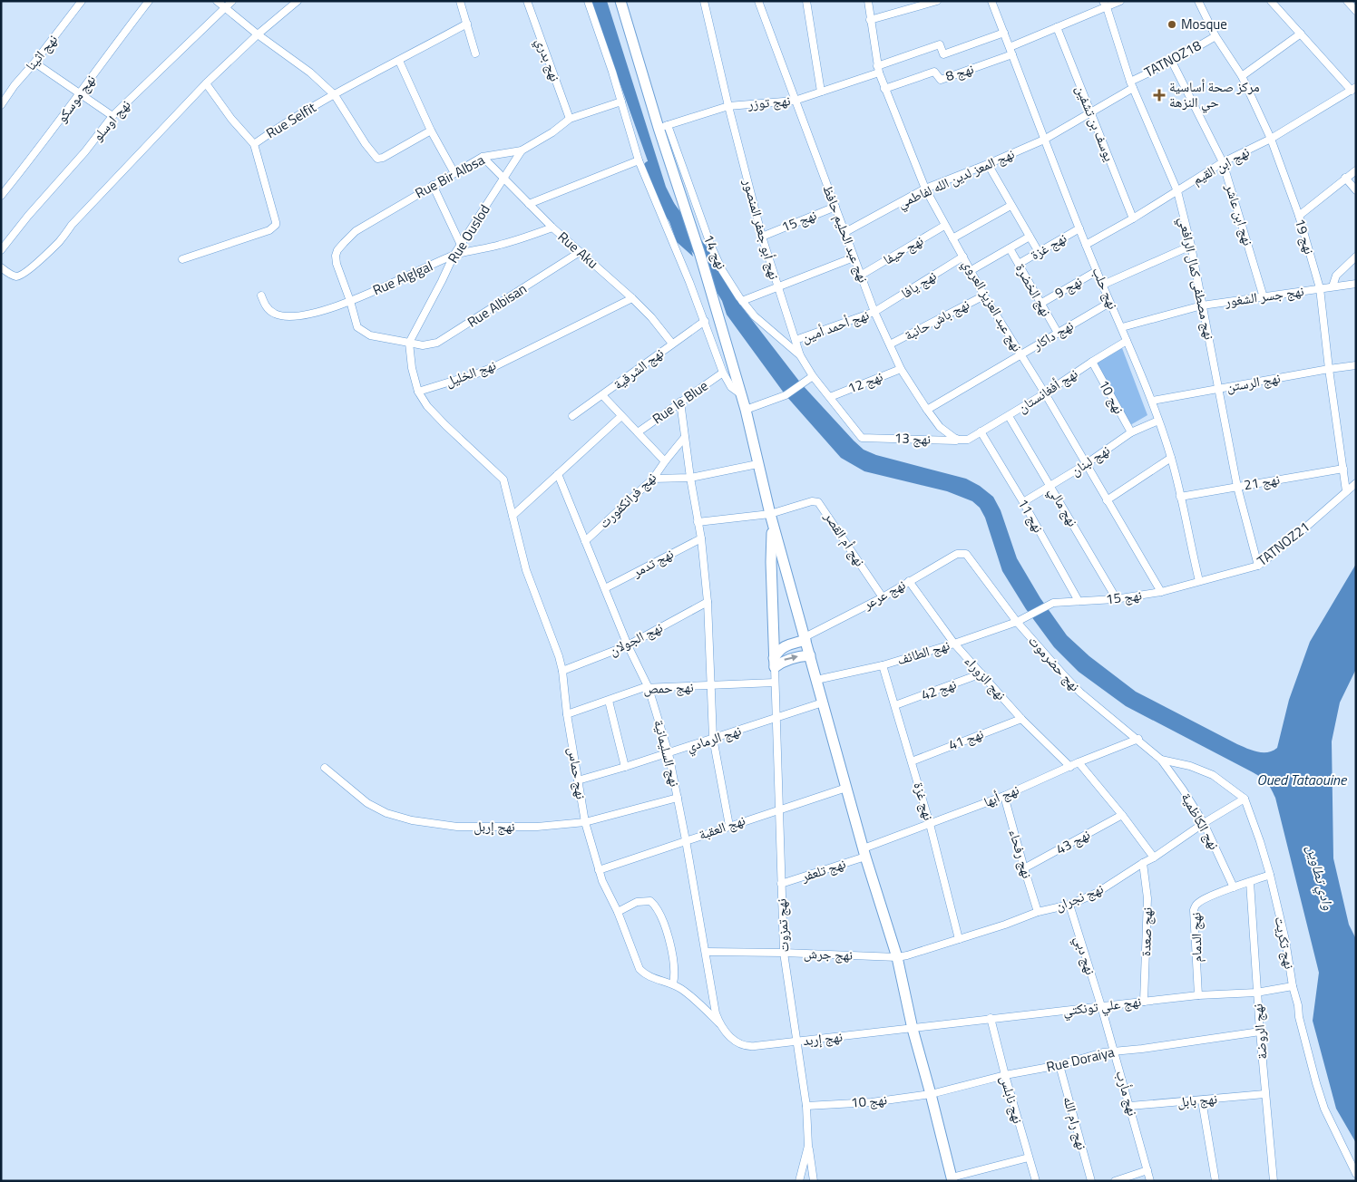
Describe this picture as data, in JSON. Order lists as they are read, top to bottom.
{
  "streets": {
    "street": [
      "نهج اثينا",
      "TATNOZ18",
      "نهج بدري",
      "نهج 8",
      "نهج موسكو",
      "نهج توزر",
      "نهج اوسلو",
      "Rue Selfit",
      "يوسف بن تشفين",
      "نهج ابن القيم",
      "Rue Bir Albsa",
      "نهج المعز لدين الله لفاطمي",
      "نهج ابن عاشر",
      "نهج 15",
      "نهج أبو جعفر المنصور",
      "Rue Ouslod",
      "نهج عبد الحليم حافظ",
      "نهج 19",
      "نهج غزة",
      "Rue Aku",
      "نهج حيفا",
      "نهج 14",
      "Rue Alglgal",
      "نهج مصطفى كمال الرافعي",
      "نهج يافا",
      "نهج 9",
      "نهج حلب",
      "نهج الخضرة",
      "نهج جسر الشغور",
      "Rue Albisan",
      "نهج عبد العزيز العروي",
      "نهج باش حانبة",
      "نهج أحمد أمين",
      "نهج داكار",
      "نهج الشرقية",
      "نهج الخليل",
      "نهج 12",
      "نهج الرستن",
      "نهج أفغانستان",
      "نهج 10",
      "Rue le Blue",
      "نهج 13",
      "نهج لبنان",
      "نهج 21",
      "نهج فرانكفورت",
      "نهج مالي",
      "نهج 11",
      "نهج أم القصر",
      "TATNOZ21",
      "نهج تدمر",
      "نهج عرعر",
      "نهج الجولان",
      "نهج الطائف",
      "نهج حضرموت",
      "نهج الزوراء",
      "نهج حمص",
      "نهج 42",
      "نهج الرمادي",
      "نهج 41",
      "نهج السليمانية",
      "نهج حماس",
      "نهج أبها",
      "نهج الكاظمية",
      "نهج إربل",
      "نهج العقبة",
      "نهج 43",
      "نهج رفحاء",
      "نهج تلعفر",
      "نهج نجران",
      "نهج تمزوت",
      "نهج صعدة",
      "نهج الدمام",
      "نهج تكريت",
      "نهج جرش",
      "نهج دبي",
      "نهج علي تونكتي",
      "نهج الروضة",
      "نهج إربد",
      "Rue Doraiya",
      "نهج مأرب",
      "نهج نابلس",
      "نهج بابل",
      "نهج رام الله"
    ]
  },
  "crossings": [
    ["TATNOZ18", "يوسف بن تشفين"],
    ["TATNOZ18", "نهج المعز لدين الله لفاطمي"],
    ["TATNOZ18", "نهج ابن عاشر"],
    ["TATNOZ18", "نهج 19"],
    ["TATNOZ18", "نهج مصطفى كمال الرافعي"],
    ["نهج بدري", "Rue Bir Albsa"],
    ["نهج 8", "نهج حلب"],
    ["نهج 8", "نهج عبد العزيز العروي"],
    ["نهج توزر", "نهج أبو جعفر المنصور"],
    ["نهج توزر", "نهج عبد الحليم حافظ"],
    ["نهج توزر", "نهج 14"],
    ["نهج توزر", "نهج حلب"],
    ["نهج توزر", "نهج عبد العزيز العروي"],
    ["يوسف بن تشفين", "نهج ابن القيم"],
    ["يوسف بن تشفين", "نهج المعز لدين الله لفاطمي"],
    ["نهج ابن القيم", "نهج ابن عاشر"],
    ["نهج ابن القيم", "نهج 19"],
    ["نهج ابن القيم", "نهج مصطفى كمال الرافعي"],
    ["نهج ابن القيم", "نهج حلب"],
    ["Rue Bir Albsa", "Rue Ouslod"],
    ["Rue Bir Albsa", "Rue Aku"],
    ["Rue Bir Albsa", "Rue Alglgal"],
    ["Rue Bir Albsa", "Rue Albisan"],
    ["نهج المعز لدين الله لفاطمي", "نهج عبد الحليم حافظ"],
    ["نهج المعز لدين الله لفاطمي", "نهج حلب"],
    ["نهج المعز لدين الله لفاطمي", "نهج عبد العزيز العروي"],
    ["نهج ابن عاشر", "نهج جسر الشغور"],
    ["نهج 15", "نهج أبو جعفر المنصور"],
    ["نهج 15", "نهج عبد الحليم حافظ"],
    ["نهج 15", "نهج حلب"],
    ["نهج 15", "نهج عبد العزيز العروي"],
    ["نهج 15", "نهج مالي"],
    ["نهج 15", "نهج 11"],
    ["نهج 15", "TATNOZ21"],
    ["نهج 15", "نهج الطائف"],
    ["نهج أبو جعفر المنصور", "نهج 14"],
    ["نهج أبو جعفر المنصور", "نهج أحمد أمين"],
    ["نهج أبو جعفر المنصور", "نهج 12"],
    ["نهج أبو جعفر المنصور", "نهج 13"],
    ["Rue Ouslod", "Rue Aku"],
    ["Rue Ouslod", "Rue Alglgal"],
    ["Rue Ouslod", "Rue Albisan"],
    ["نهج عبد الحليم حافظ", "نهج حيفا"],
    ["نهج عبد الحليم حافظ", "نهج يافا"],
    ["نهج عبد الحليم حافظ", "نهج باش حانبة"],
    ["نهج عبد الحليم حافظ", "نهج أحمد أمين"],
    ["نهج عبد الحليم حافظ", "نهج داكار"],
    ["نهج عبد الحليم حافظ", "نهج 12"],
    ["نهج عبد الحليم حافظ", "نهج أفغانستان"],
    ["نهج عبد الحليم حافظ", "نهج 13"],
    ["نهج 19", "نهج جسر الشغور"],
    ["نهج 19", "نهج الرستن"],
    ["نهج 19", "نهج 21"],
    ["نهج 19", "TATNOZ21"],
    ["نهج غزة", "نهج حلب"],
    ["نهج غزة", "نهج الخضرة"],
    ["نهج غزة", "نهج الطائف"],
    ["نهج غزة", "نهج 42"],
    ["نهج غزة", "نهج 41"],
    ["نهج غزة", "نهج أبها"],
    ["نهج غزة", "نهج نجران"],
    ["Rue Aku", "Rue Alglgal"],
    ["Rue Aku", "Rue Albisan"],
    ["Rue Aku", "نهج الشرقية"],
    ["Rue Aku", "نهج الخليل"],
    ["نهج حيفا", "نهج عبد العزيز العروي"],
    ["نهج مصطفى كمال الرافعي", "نهج جسر الشغور"],
    ["نهج مصطفى كمال الرافعي", "نهج الرستن"],
    ["نهج مصطفى كمال الرافعي", "نهج 21"],
    ["نهج مصطفى كمال الرافعي", "TATNOZ21"],
    ["نهج يافا", "نهج عبد العزيز العروي"],
    ["نهج يافا", "نهج أحمد أمين"],
    ["نهج 9", "نهج حلب"],
    ["نهج 9", "نهج الخضرة"],
    ["نهج حلب", "نهج جسر الشغور"],
    ["نهج حلب", "نهج داكار"],
    ["نهج حلب", "نهج الرستن"],
    ["نهج حلب", "نهج أفغانستان"],
    ["نهج حلب", "نهج لبنان"],
    ["نهج حلب", "نهج 21"],
    ["نهج حلب", "TATNOZ21"],
    ["نهج الخضرة", "نهج داكار"],
    ["نهج عبد العزيز العروي", "نهج باش حانبة"],
    ["نهج عبد العزيز العروي", "نهج داكار"],
    ["نهج عبد العزيز العروي", "نهج أفغانستان"],
    ["نهج عبد العزيز العروي", "نهج لبنان"],
    ["نهج الخليل", "نهج حماس"],
    ["نهج أفغانستان", "نهج 10"],
    ["نهج أفغانستان", "نهج 13"],
    ["نهج أفغانستان", "نهج مالي"],
    ["نهج أفغانستان", "نهج 11"],
    ["نهج 10", "نهج لبنان"],
    ["نهج 10", "نهج تمزوت"],
    ["نهج 10", "Rue Doraiya"],
    ["نهج لبنان", "نهج مالي"],
    ["نهج لبنان", "نهج 11"],
    ["نهج فرانكفورت", "نهج السليمانية"],
    ["نهج أم القصر", "نهج عرعر"],
    ["نهج تدمر", "نهج السليمانية"],
    ["نهج عرعر", "نهج حضرموت"],
    ["نهج عرعر", "نهج الزوراء"],
    ["نهج الجولان", "نهج السليمانية"],
    ["نهج الجولان", "نهج حماس"],
    ["نهج الطائف", "نهج حضرموت"],
    ["نهج الطائف", "نهج الزوراء"],
    ["نهج حضرموت", "نهج أبها"],
    ["نهج حضرموت", "نهج الكاظمية"],
    ["نهج الزوراء", "نهج 42"],
    ["نهج الزوراء", "نهج 41"],
    ["نهج الزوراء", "نهج أبها"],
    ["نهج حمص", "نهج السليمانية"],
    ["نهج حمص", "نهج حماس"],
    ["نهج حمص", "نهج تمزوت"],
    ["نهج الرمادي", "نهج السليمانية"],
    ["نهج الرمادي", "نهج حماس"],
    ["نهج الرمادي", "نهج تمزوت"],
    ["نهج السليمانية", "نهج حماس"],
    ["نهج السليمانية", "نهج إربل"],
    ["نهج السليمانية", "نهج العقبة"],
    ["نهج السليمانية", "نهج جرش"],
    ["نهج السليمانية", "نهج إربد"],
    ["نهج حماس", "نهج إربل"],
    ["نهج حماس", "نهج العقبة"],
    ["نهج أبها", "نهج رفحاء"],
    ["نهج أبها", "نهج تلعفر"],
    ["نهج الكاظمية", "نهج نجران"],
    ["نهج الكاظمية", "نهج الدمام"],
    ["نهج العقبة", "نهج تمزوت"],
    ["نهج 43", "نهج رفحاء"],
    ["نهج رفحاء", "نهج نجران"],
    ["نهج تلعفر", "نهج تمزوت"],
    ["نهج نجران", "نهج صعدة"],
    ["نهج نجران", "نهج تكريت"],
    ["نهج نجران", "نهج جرش"],
    ["نهج نجران", "نهج دبي"],
    ["نهج تمزوت", "نهج جرش"],
    ["نهج تمزوت", "نهج إربد"],
    ["نهج صعدة", "نهج علي تونكتي"],
    ["نهج الدمام", "نهج تكريت"],
    ["نهج الدمام", "نهج علي تونكتي"],
    ["نهج الدمام", "نهج الروضة"],
    ["نهج تكريت", "نهج علي تونكتي"],
    ["نهج دبي", "نهج علي تونكتي"],
    ["نهج دبي", "نهج مأرب"],
    ["نهج علي تونكتي", "نهج الروضة"],
    ["نهج علي تونكتي", "نهج إربد"],
    ["نهج علي تونكتي", "نهج مأرب"],
    ["نهج علي تونكتي", "نهج نابلس"],
    ["نهج الروضة", "Rue Doraiya"],
    ["نهج الروضة", "نهج بابل"],
    ["Rue Doraiya", "نهج مأرب"],
    ["Rue Doraiya", "نهج نابلس"],
    ["Rue Doraiya", "نهج رام الله"],
    ["نهج مأرب", "نهج بابل"]
  ],
  "water": ["Oued Tataouine", "وادي تطاوين"],
  "places": {
    "other": ["Mosque"],
    "health": ["مركز صحة أساسية حي النزهة"]
  }
}
